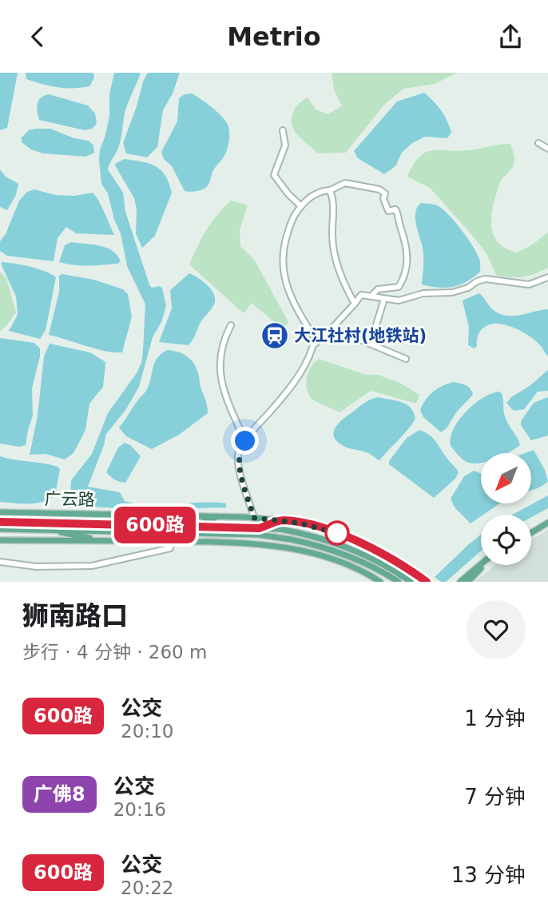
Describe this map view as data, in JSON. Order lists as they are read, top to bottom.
{
  "streets": {
    "main road": ["广云路"]
  },
  "places": {
    "station": ["大江社村(地铁站)"]
  },
  "lines": ["bus line 600路"],
  "north": "bottom left",
  "page": {
    "header": "Metrio",
    "on_map": "600路",
    "heading": ["狮南路口", "步行 · 4 分钟 · 260 m"],
    "list": [
      {
        "mark": "600路",
        "name": "公交",
        "note": "20:10",
        "value": "1 分钟"
      },
      {
        "mark": "广佛8",
        "name": "公交",
        "note": "20:16",
        "value": "7 分钟"
      },
      {
        "mark": "600路",
        "name": "公交",
        "note": "20:22",
        "value": "13 分钟"
      }
    ]
  }
}
